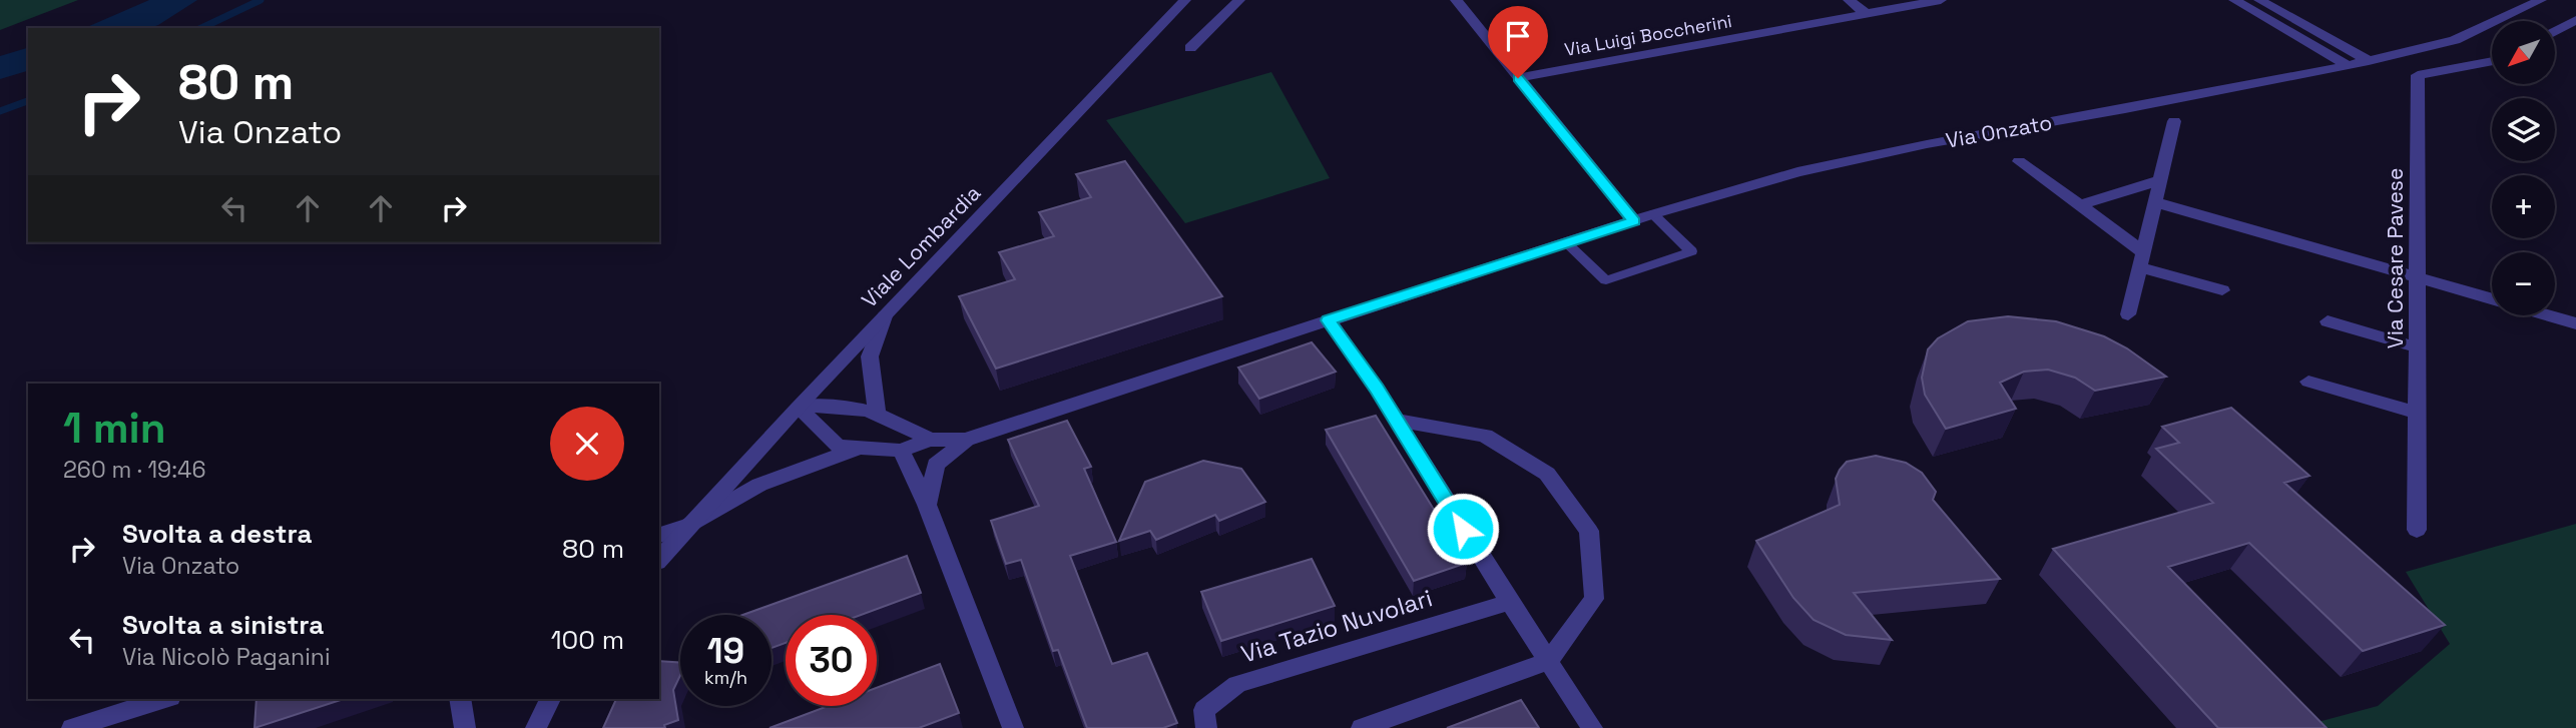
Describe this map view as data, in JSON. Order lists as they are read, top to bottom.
{
  "streets": {
    "street": [
      "Via Luigi Boccherini",
      "Via Onzato",
      "Viale Lombardia",
      "Via Cesare Pavese",
      "Via Tazio Nuvolari"
    ]
  },
  "north": "bottom left",
  "page": {
    "map_buttons": ["+", "−"],
    "turn": ["80 m", "Via Onzato"],
    "heading": ["1 min", "260 m · 19:46"],
    "list": [
      {
        "name": "Svolta a destra",
        "note": "Via Onzato",
        "value": "80 m"
      },
      {
        "name": "Svolta a sinistra",
        "note": "Via Nicolò Paganini",
        "value": "100 m"
      }
    ],
    "speed": "19 km/h",
    "limit": "30"
  }
}
